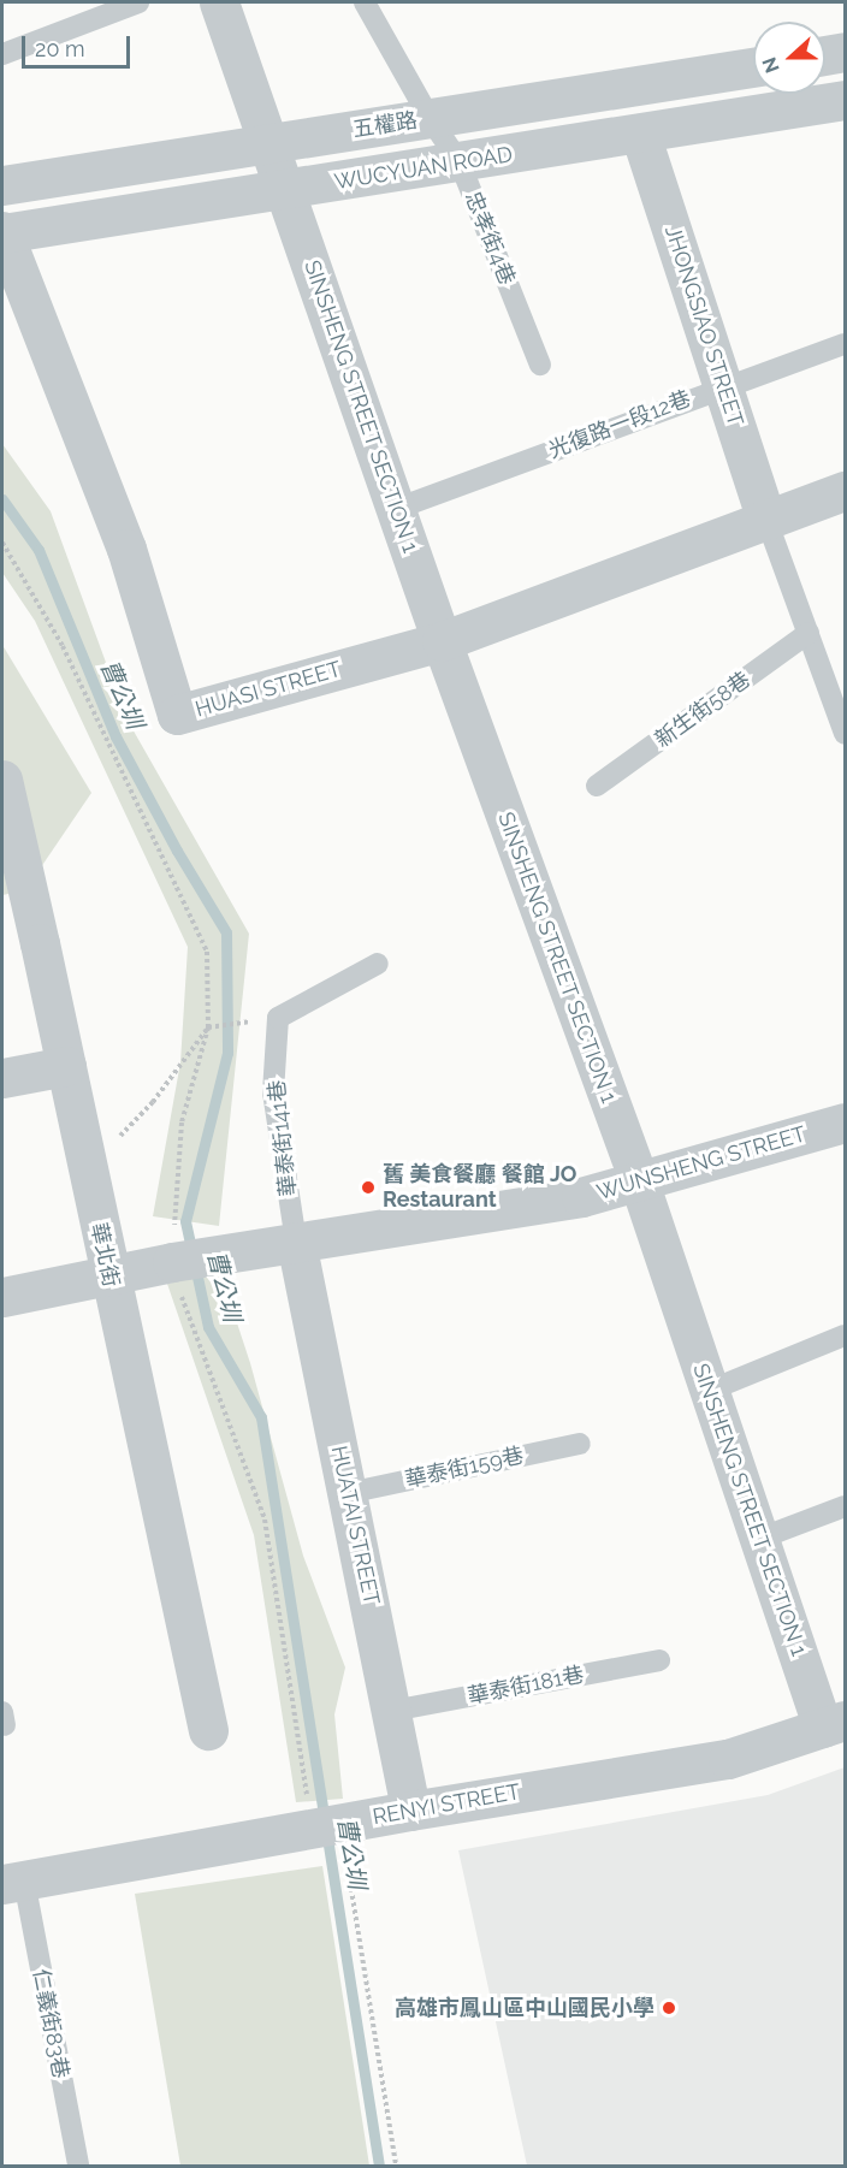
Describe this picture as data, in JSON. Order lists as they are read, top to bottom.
{
  "streets": {
    "street": [
      "五權路",
      "WUCYUAN ROAD",
      "JHONGSIAO STREET",
      "SINSHENG STREET SECTION 1",
      "HUASI STREET",
      "WUNSHENG STREET",
      "華北街",
      "HUATAI STREET",
      "RENYI STREET"
    ],
    "lane": [
      "忠孝街4巷",
      "光復路一段12巷",
      "新生街58巷",
      "華泰街141巷",
      "華泰街159巷",
      "華泰街181巷",
      "仁義街83巷"
    ]
  },
  "crossings": [
    ["五權路", "忠孝街4巷"],
    ["五權路", "SINSHENG STREET SECTION 1"],
    ["WUCYUAN ROAD", "忠孝街4巷"],
    ["WUCYUAN ROAD", "JHONGSIAO STREET"],
    ["WUCYUAN ROAD", "SINSHENG STREET SECTION 1"],
    ["WUCYUAN ROAD", "HUASI STREET"],
    ["JHONGSIAO STREET", "光復路一段12巷"],
    ["JHONGSIAO STREET", "HUASI STREET"],
    ["SINSHENG STREET SECTION 1", "光復路一段12巷"],
    ["SINSHENG STREET SECTION 1", "HUASI STREET"],
    ["SINSHENG STREET SECTION 1", "WUNSHENG STREET"],
    ["SINSHENG STREET SECTION 1", "RENYI STREET"],
    ["華泰街141巷", "WUNSHENG STREET"],
    ["華泰街141巷", "HUATAI STREET"],
    ["WUNSHENG STREET", "華北街"],
    ["WUNSHENG STREET", "HUATAI STREET"],
    ["華泰街159巷", "HUATAI STREET"],
    ["HUATAI STREET", "華泰街181巷"],
    ["HUATAI STREET", "RENYI STREET"],
    ["RENYI STREET", "仁義街83巷"]
  ],
  "water": ["曹公圳"],
  "places": ["舊 美食餐廳 餐館 JO Restaurant", "高雄市鳳山區中山國民小學"],
  "scale_bar": "20 m",
  "north": "left"
}
